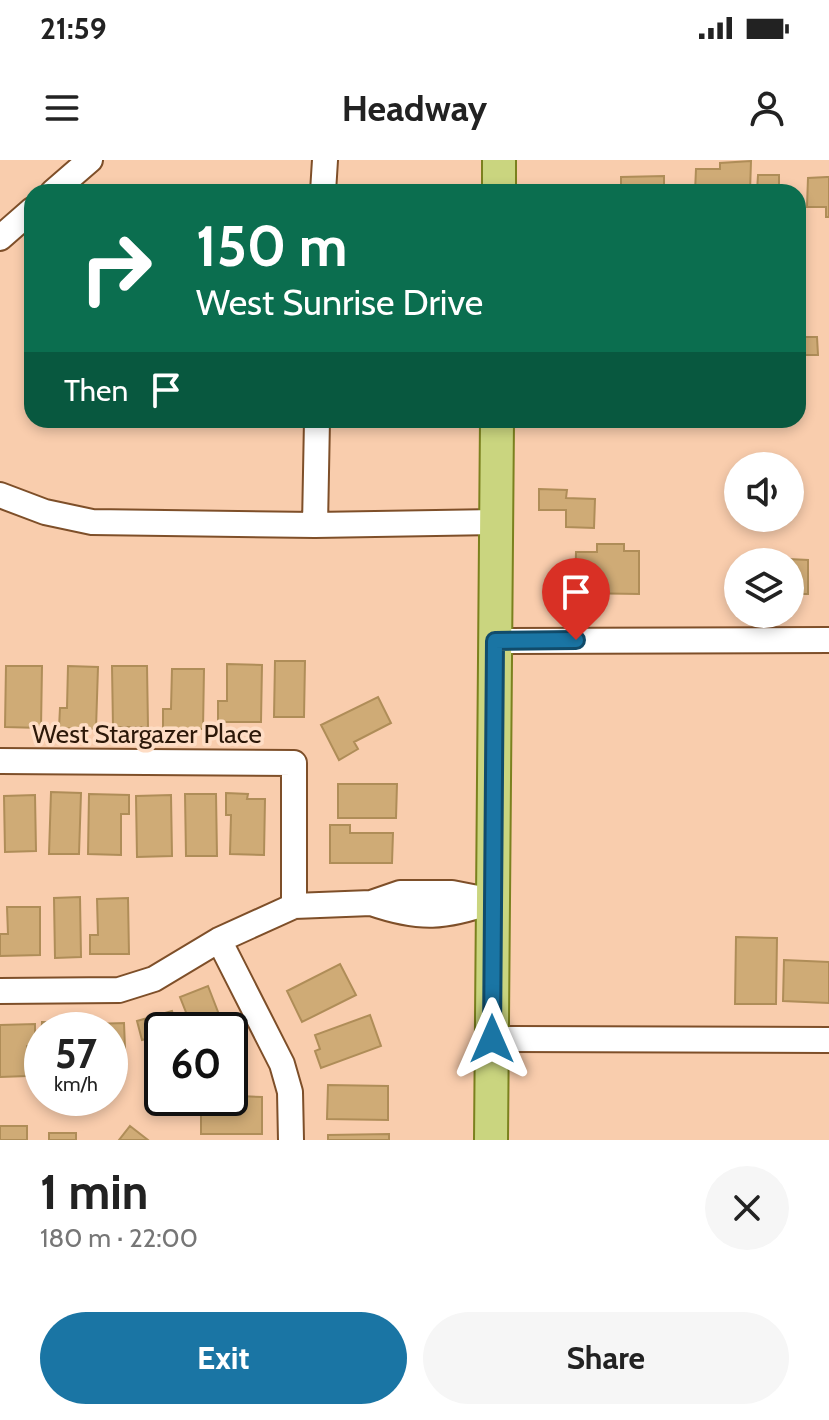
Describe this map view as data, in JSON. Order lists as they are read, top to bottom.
{
  "streets": {
    "street": ["West Stargazer Place"]
  },
  "page": {
    "status": "21:59",
    "header": "Headway",
    "turn": ["150 m", "West Sunrise Drive"],
    "then": "Then",
    "speed": "57 km/h",
    "limit": "60",
    "heading": ["1 min", "180 m · 22:00"],
    "buttons": ["Exit", "Share"]
  }
}
